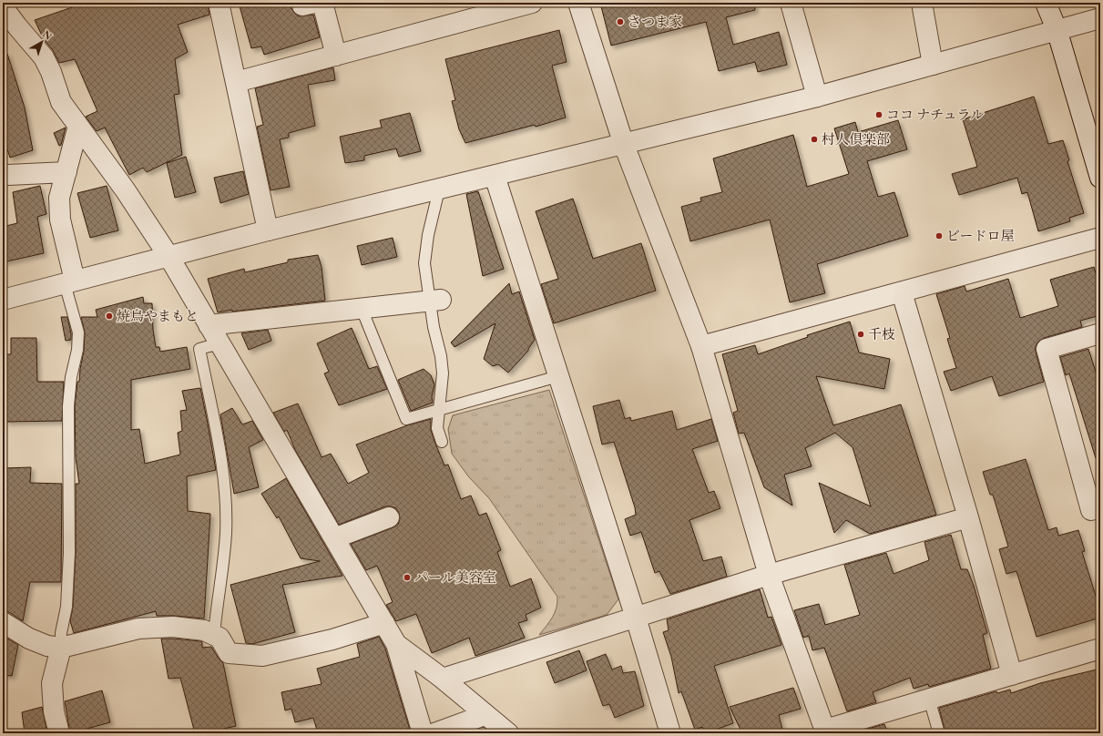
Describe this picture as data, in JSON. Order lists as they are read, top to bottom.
{
  "places": [
    "さつま家",
    "ココ ナチュラル",
    "村人倶楽部",
    "ビードロ屋",
    "焼鳥やまもと",
    "千枝",
    "パール美容室"
  ],
  "north": "top right"
}
